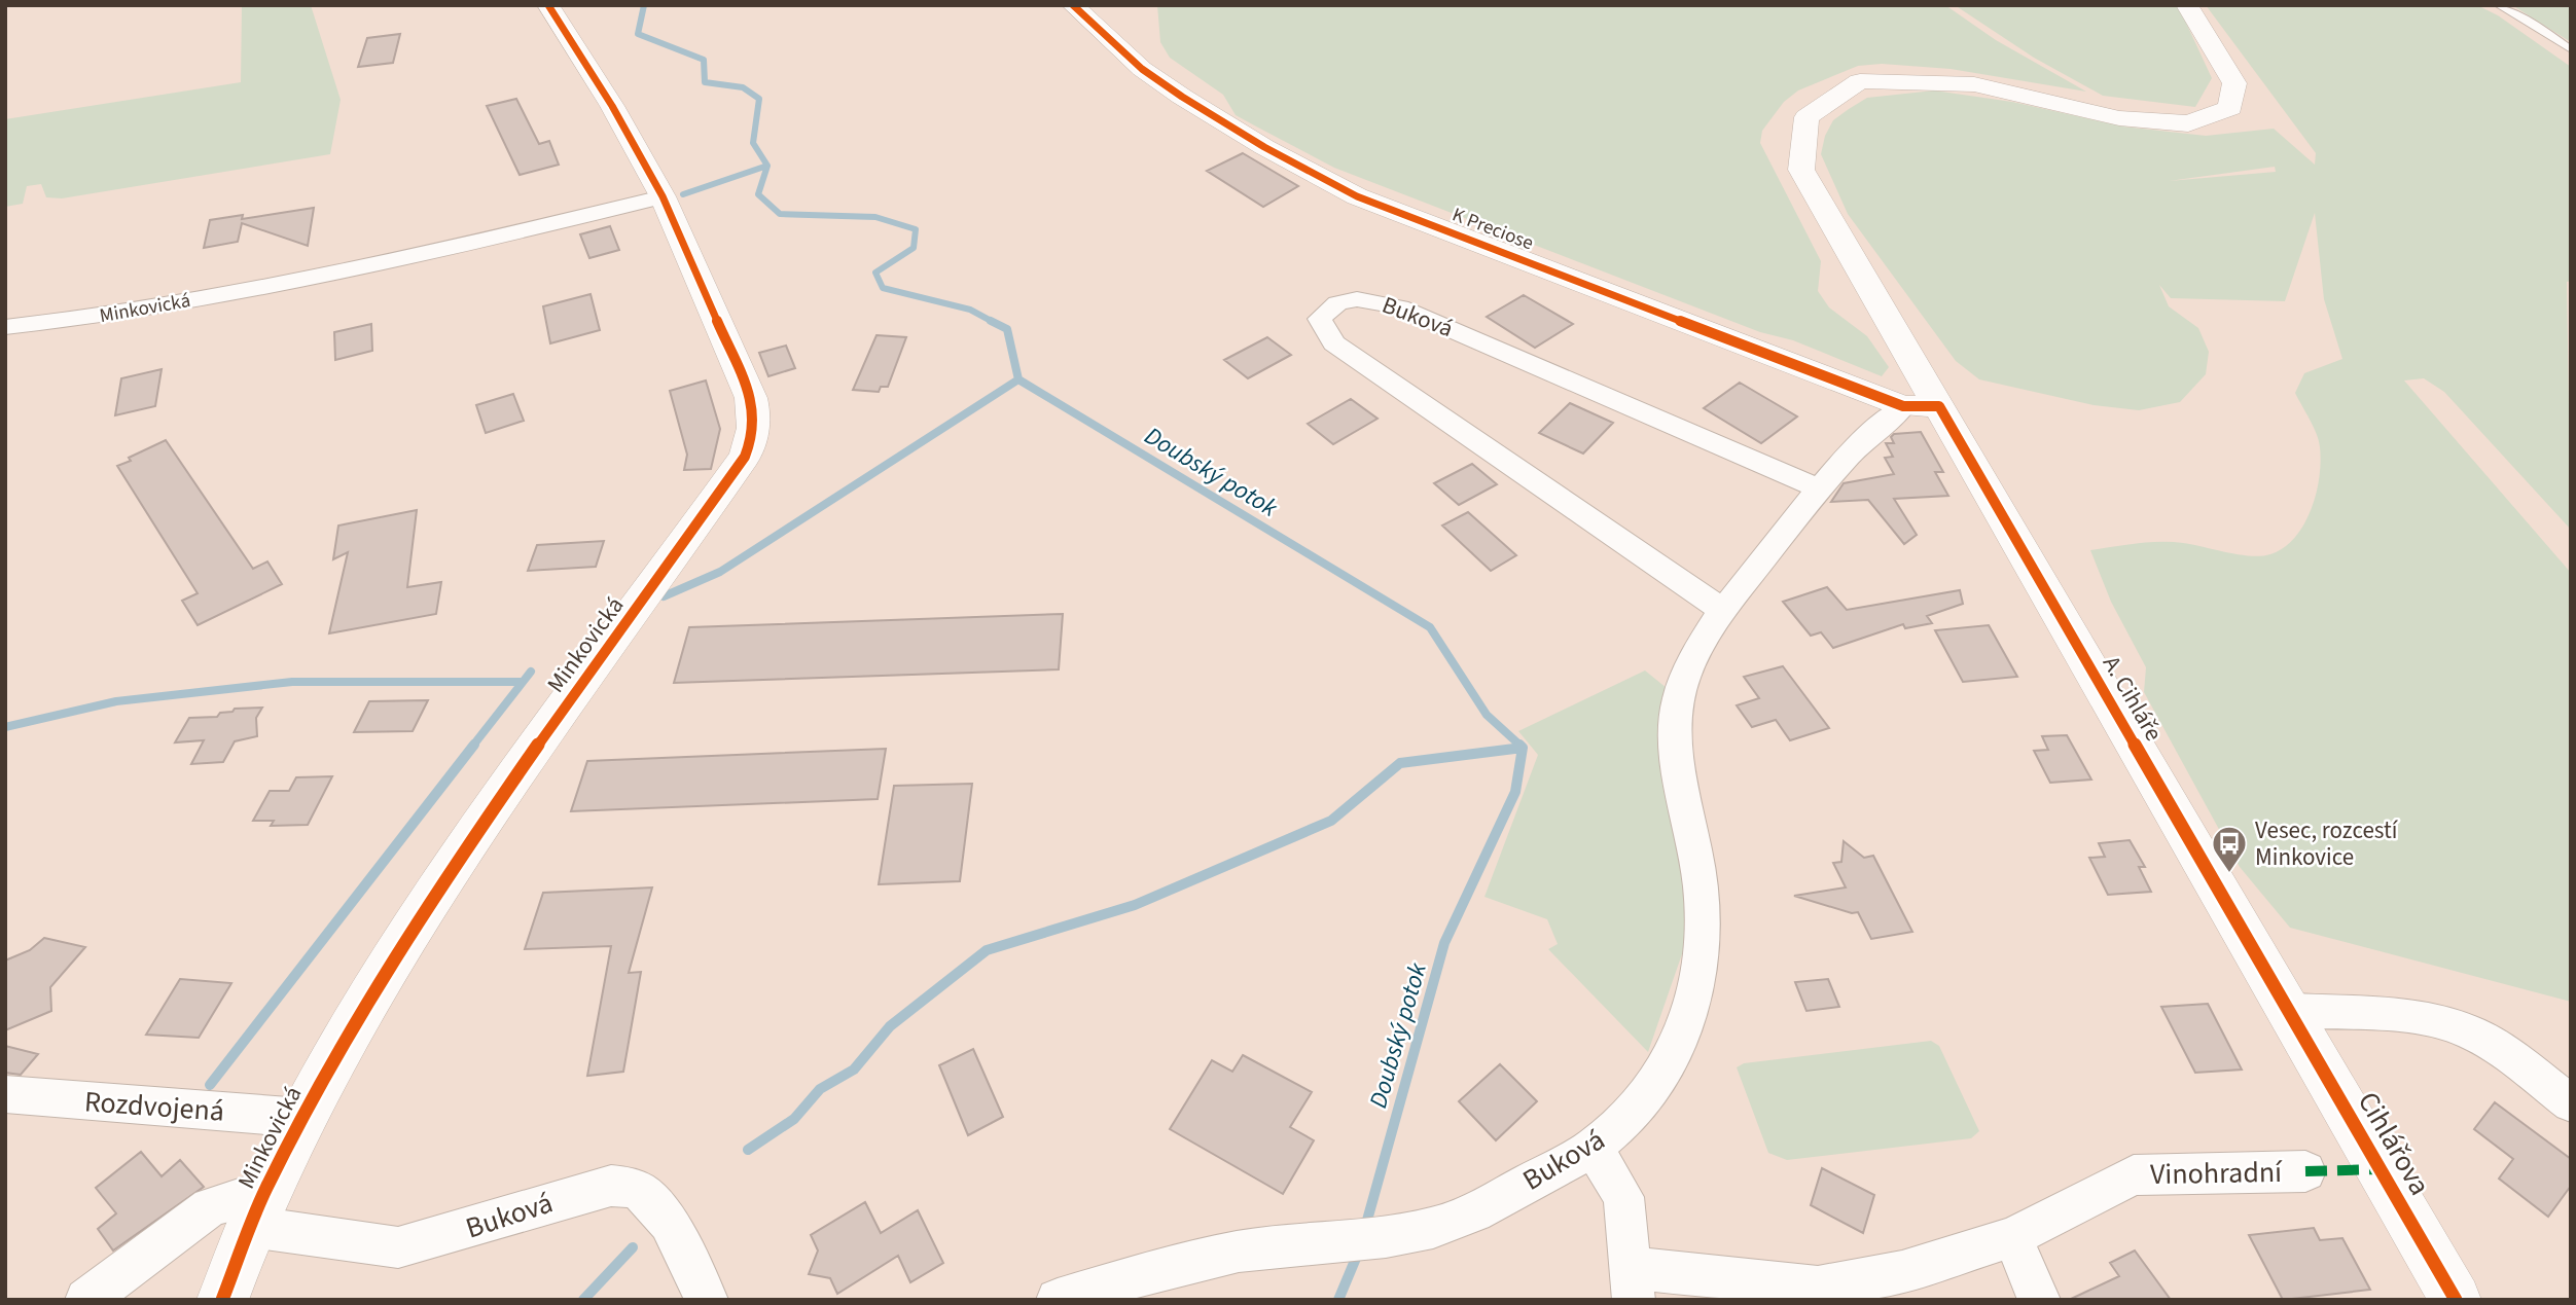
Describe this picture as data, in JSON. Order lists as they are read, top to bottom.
{
  "streets": {
    "street": [
      "K Preciose",
      "Minkovická",
      "Buková",
      "A. Cihláře",
      "Rozdvojená",
      "Cihlářova",
      "Vinohradní"
    ]
  },
  "crossings": [
    ["K Preciose", "Buková"],
    ["K Preciose", "A. Cihláře"],
    ["Minkovická", "Buková"],
    ["Minkovická", "Rozdvojená"],
    ["Buková", "A. Cihláře"],
    ["Buková", "Vinohradní"],
    ["A. Cihláře", "Cihlářova"]
  ],
  "water": ["Doubský potok"],
  "places": {
    "bus stop": ["Vesec, rozcestí Minkovice"]
  }
}
